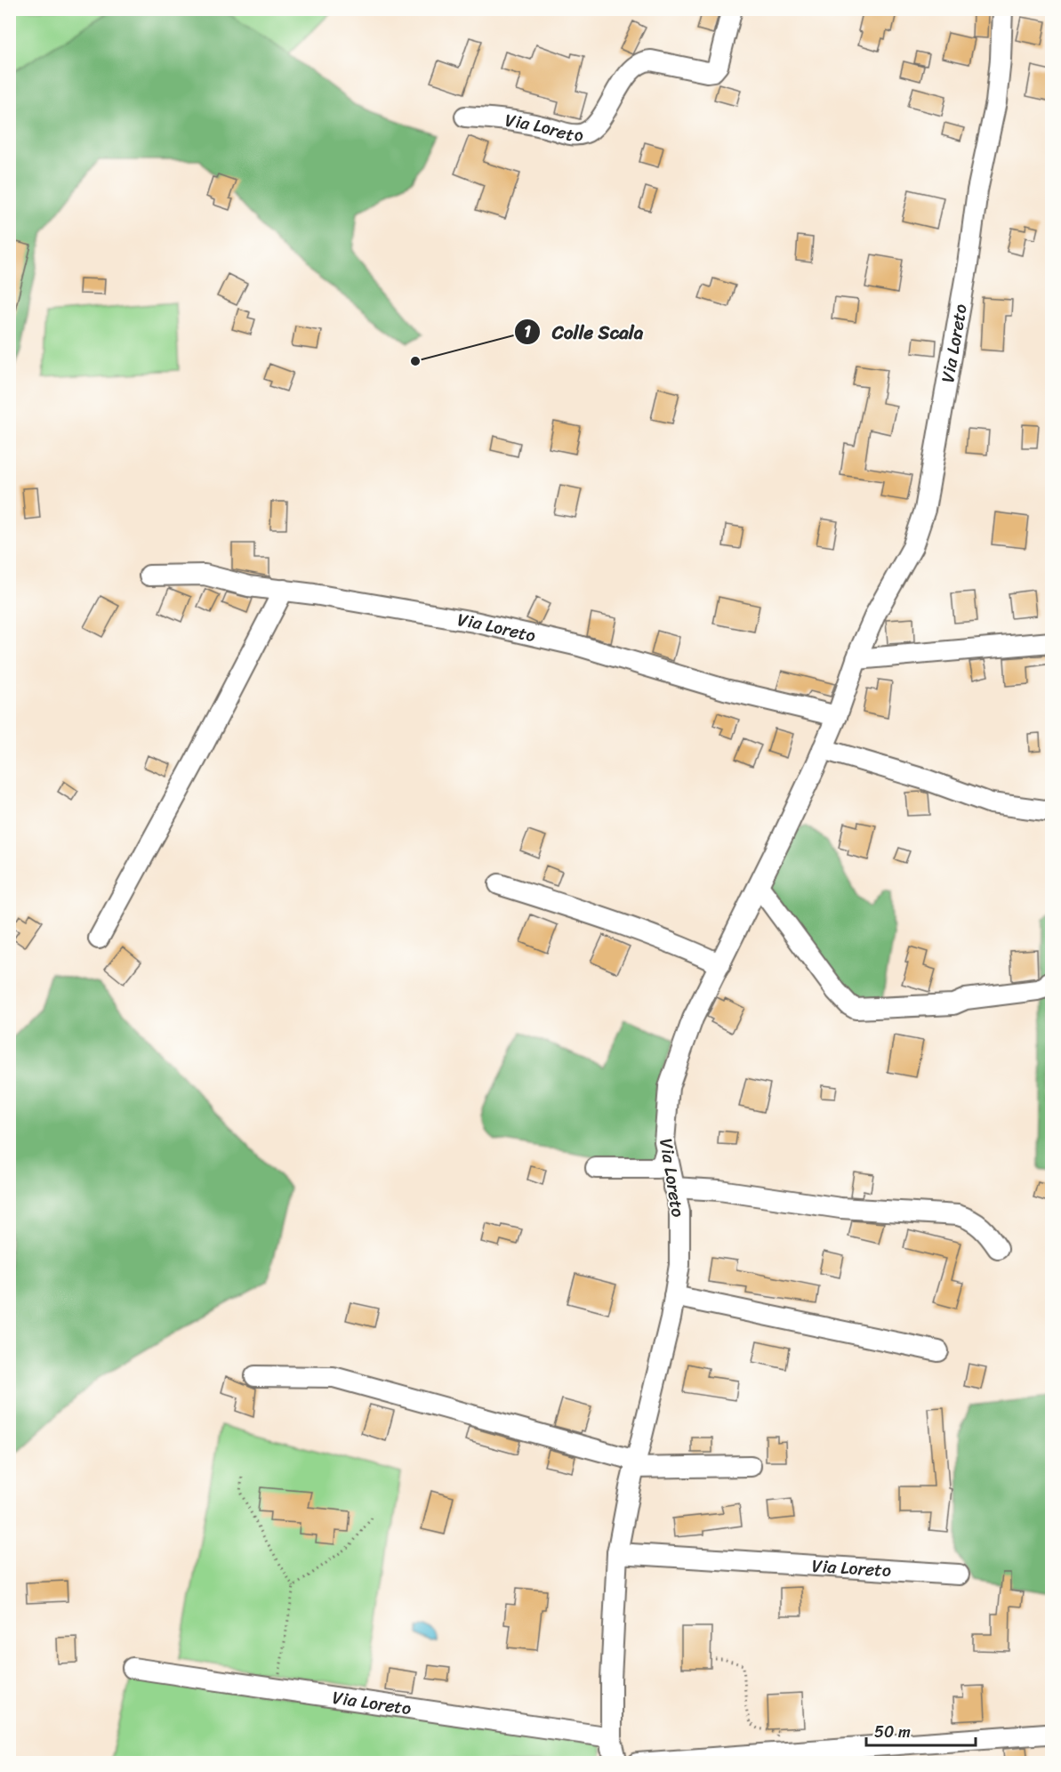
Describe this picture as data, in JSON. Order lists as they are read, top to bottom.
{
  "streets": {
    "street": ["Via Loreto"]
  },
  "places": ["Colle Scala"],
  "scale_bar": "50 m"
}
